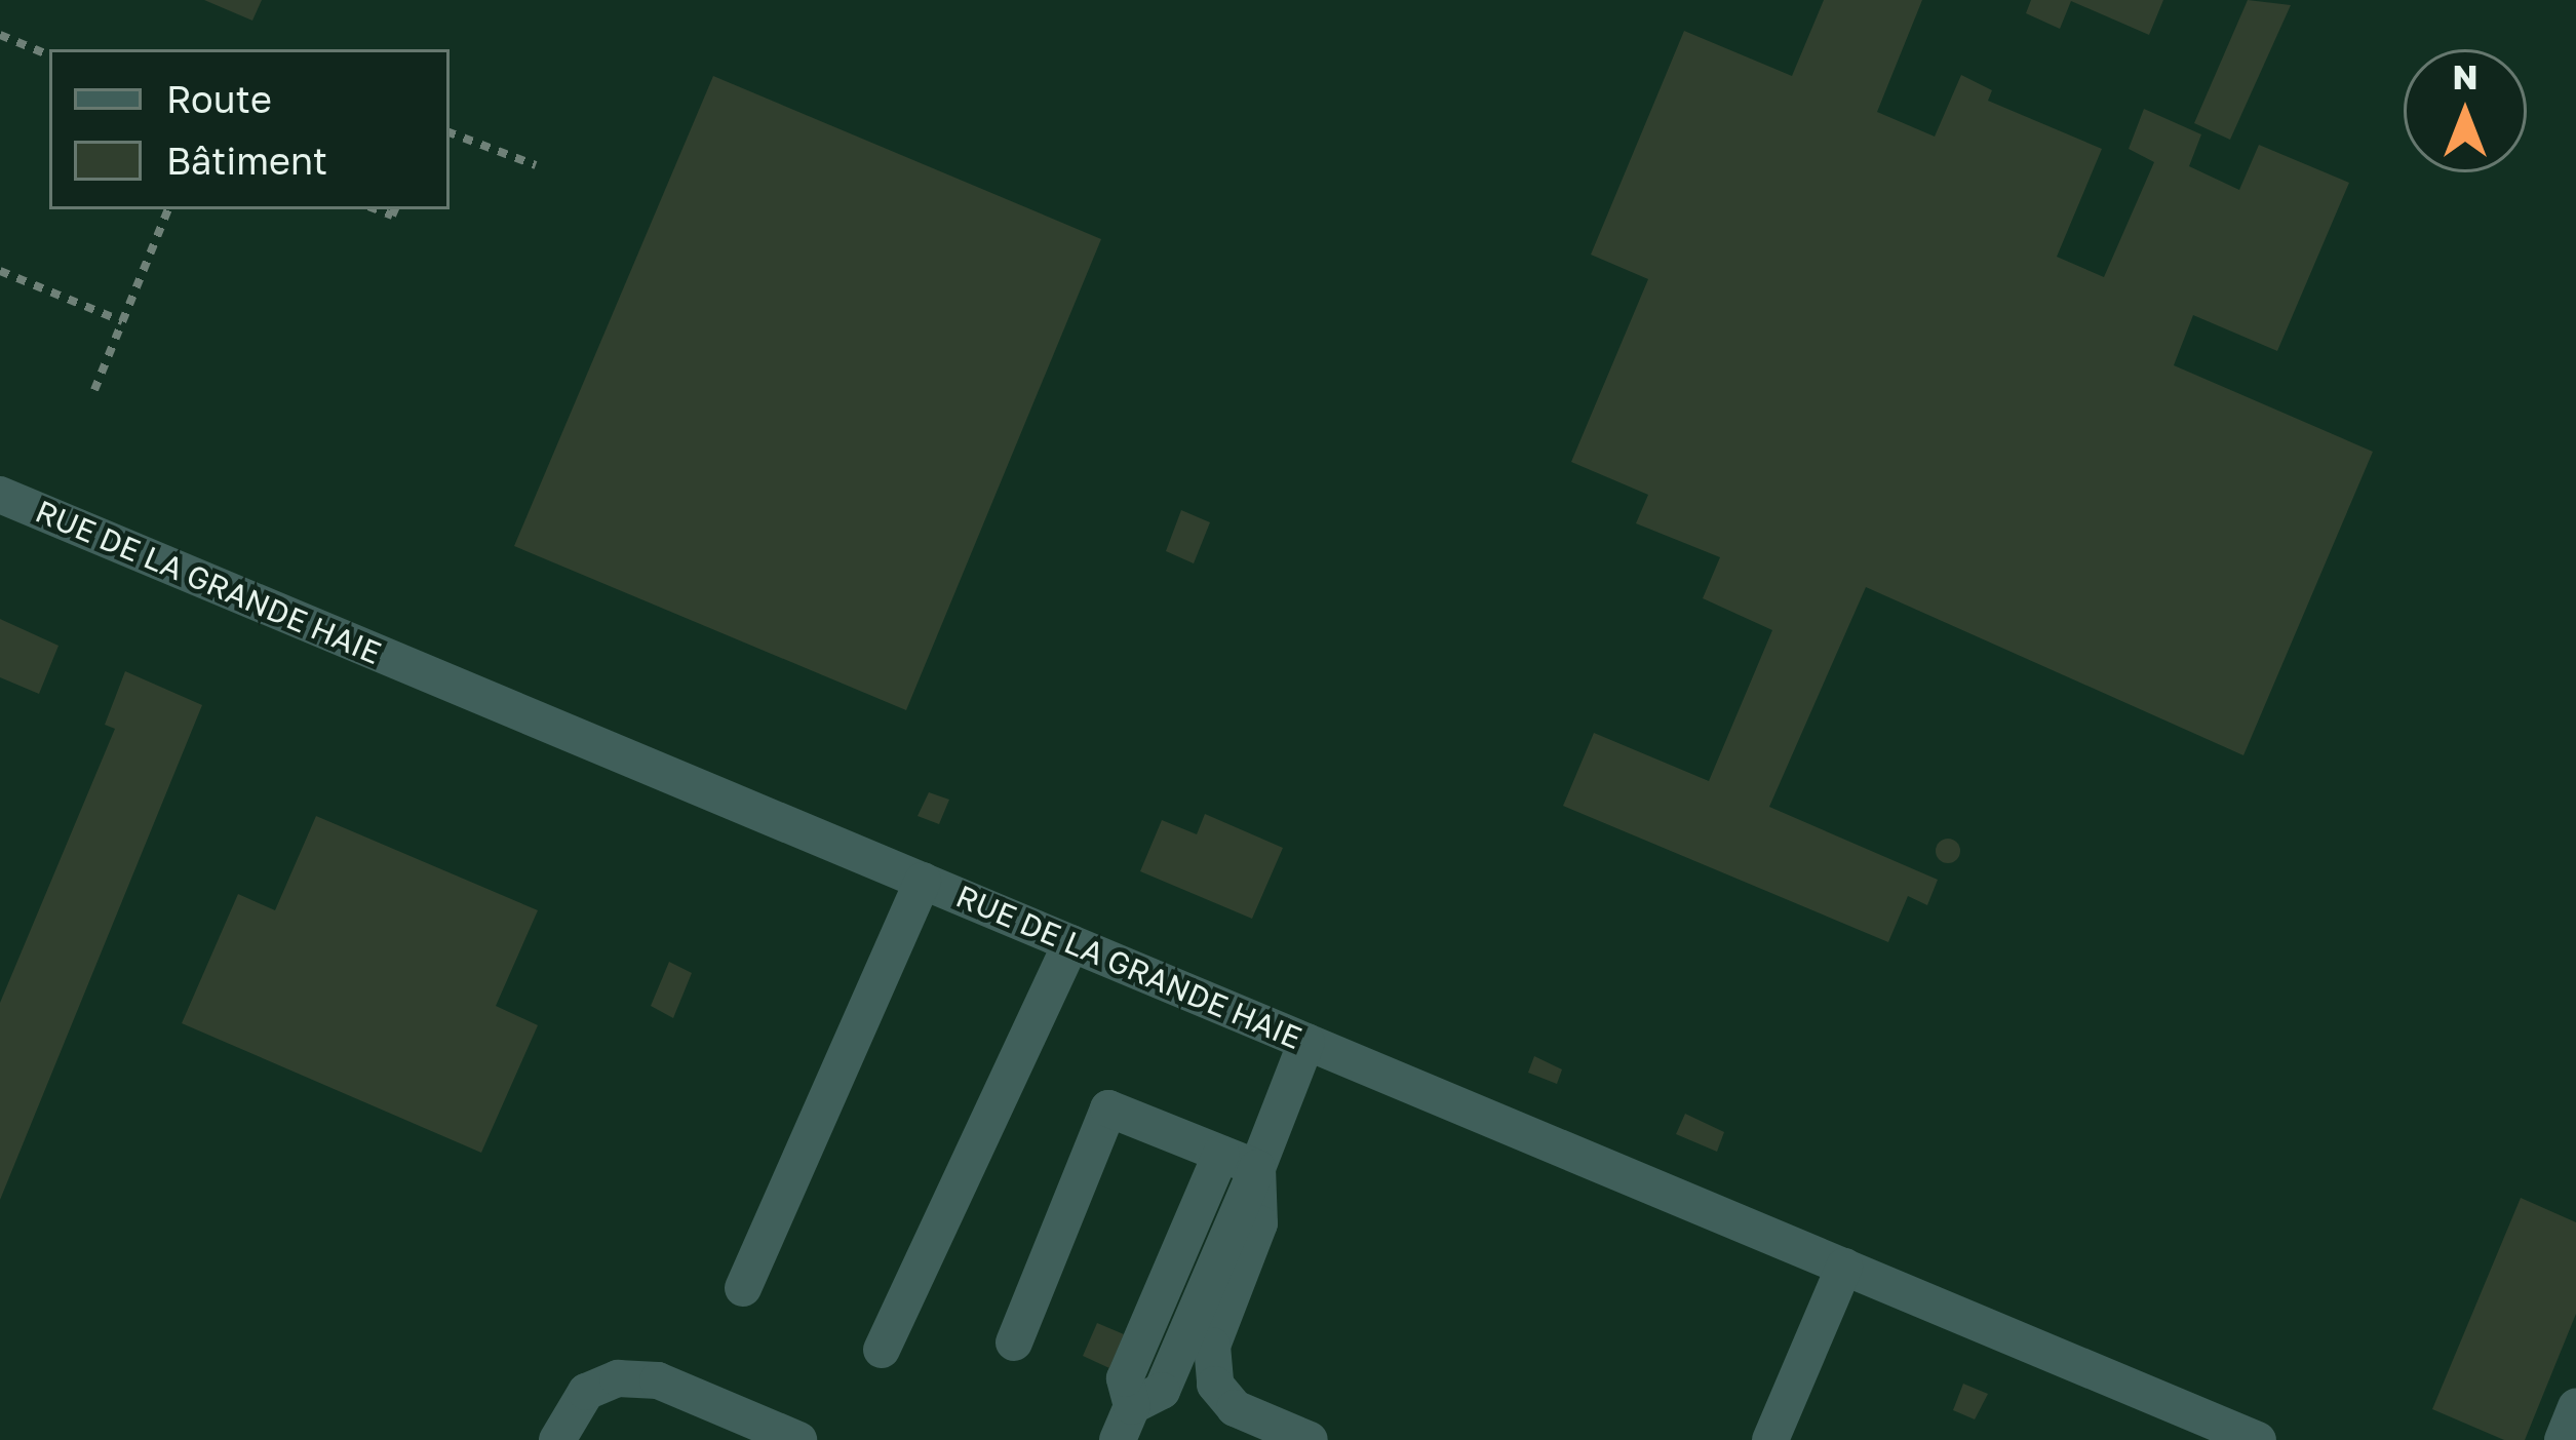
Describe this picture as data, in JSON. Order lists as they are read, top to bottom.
{
  "streets": {
    "street": ["RUE DE LA GRANDE HAIE"]
  },
  "legend": ["Route", "Bâtiment"],
  "north": "top"
}
